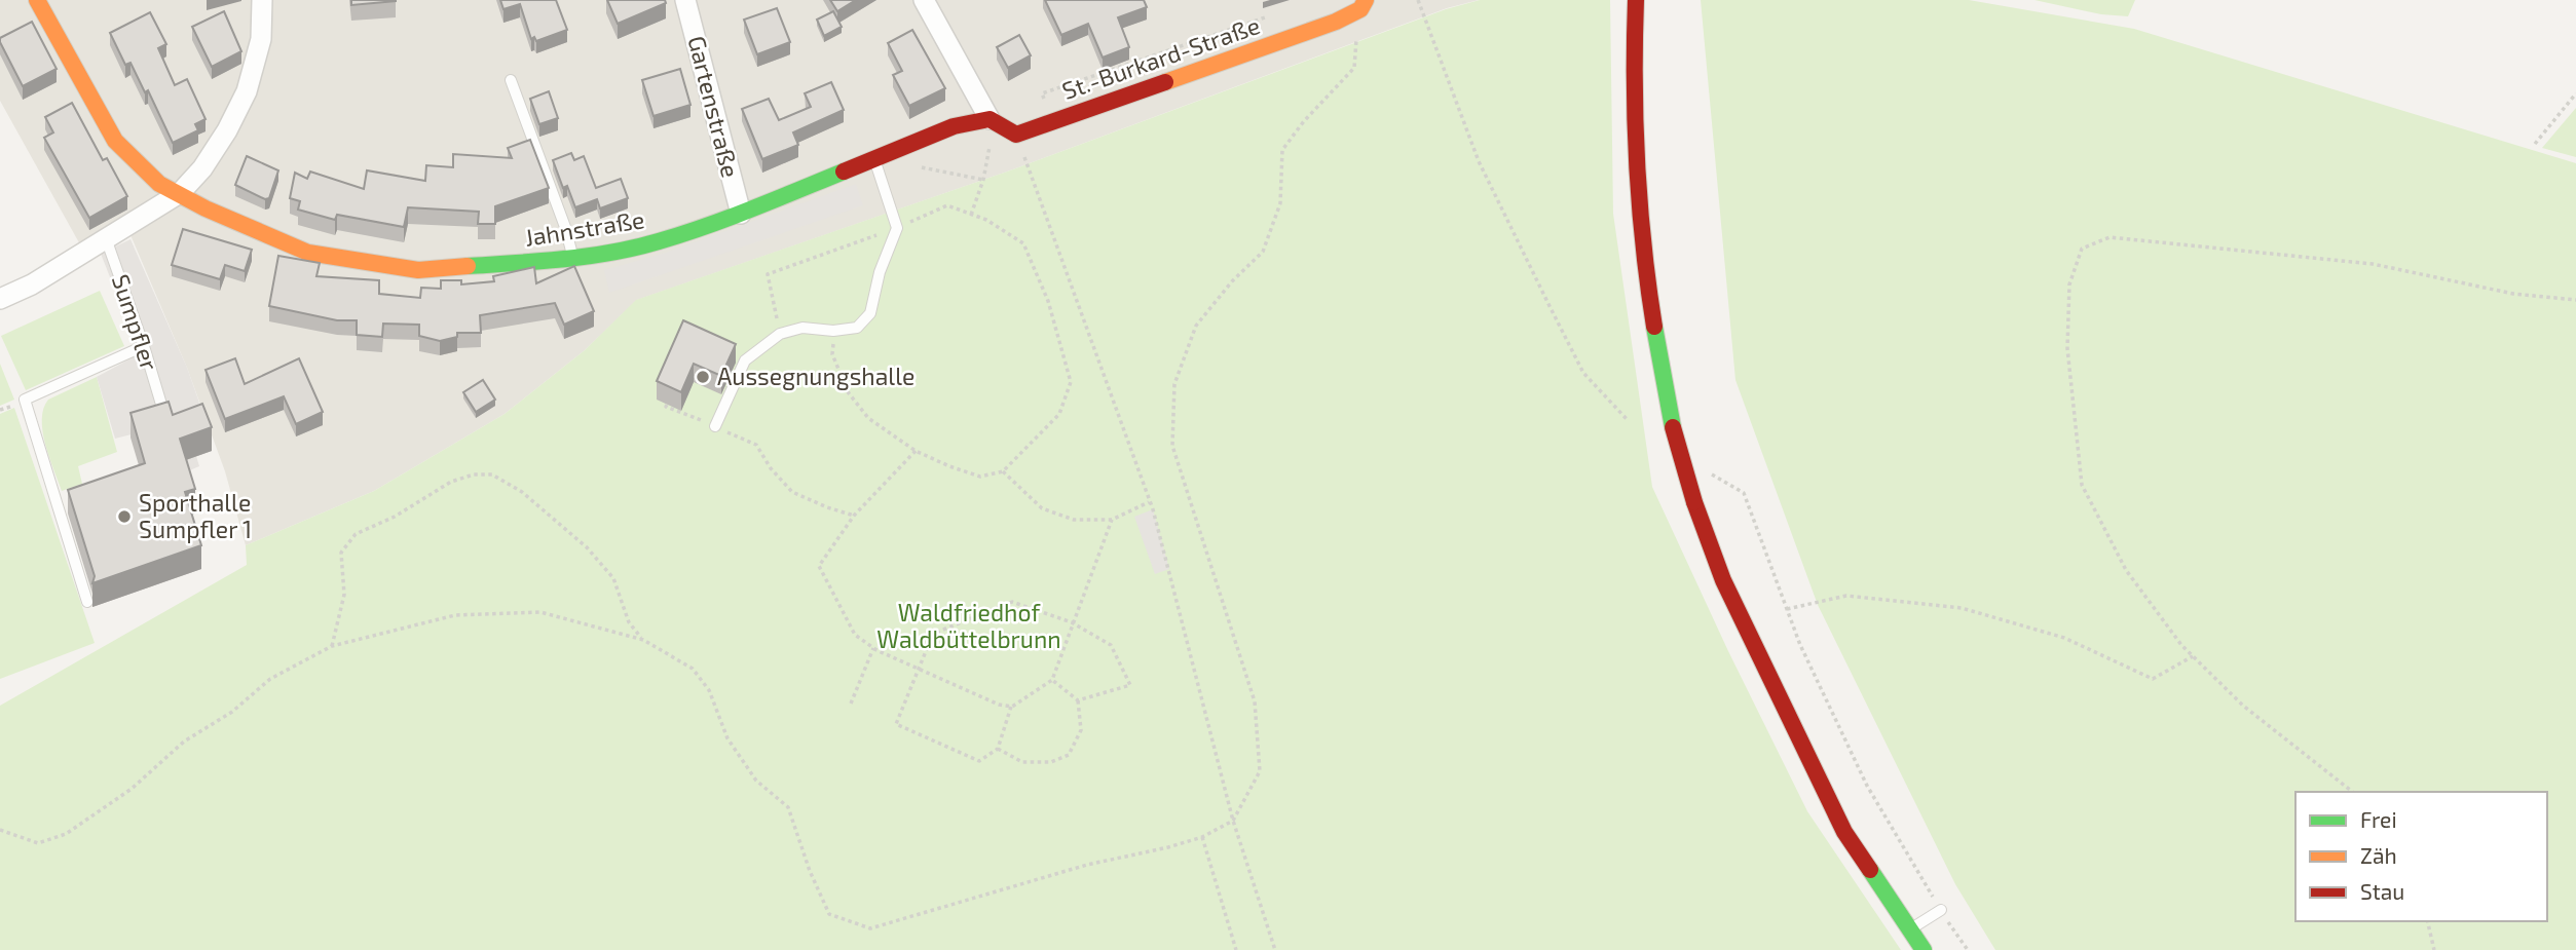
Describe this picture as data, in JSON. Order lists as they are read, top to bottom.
{
  "streets": {
    "street": ["St.-Burkard-Straße", "Gartenstraße", "Jahnstraße"],
    "lane": ["Sumpfler"]
  },
  "crossings": [
    ["Gartenstraße", "Jahnstraße"]
  ],
  "parks": ["Waldfriedhof Waldbüttelbrunn"],
  "places": ["Aussegnungshalle", "Sporthalle Sumpfler 1"],
  "legend": ["Frei", "Zäh", "Stau"]
}
